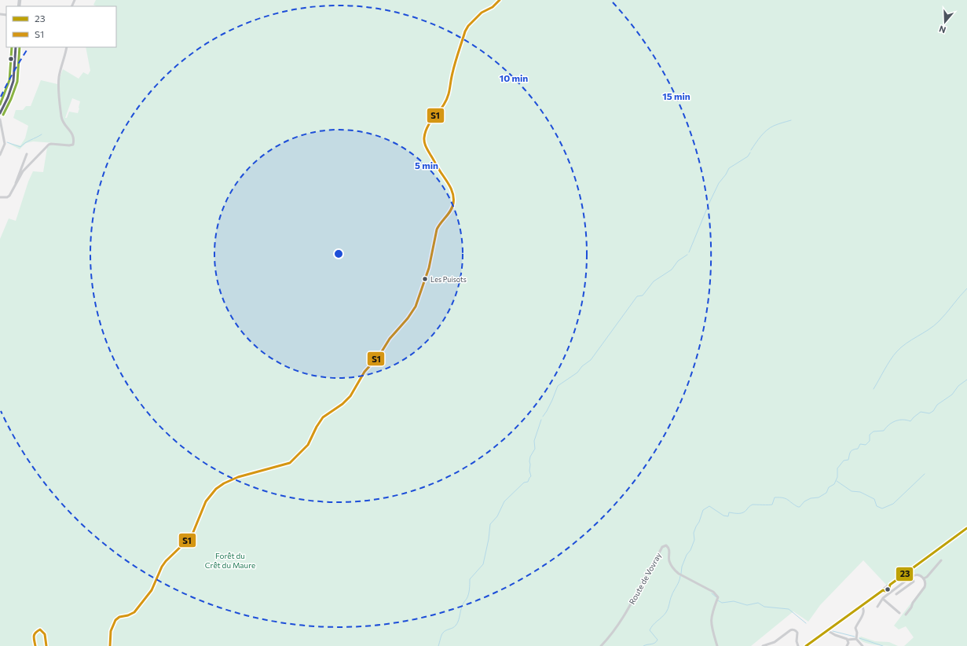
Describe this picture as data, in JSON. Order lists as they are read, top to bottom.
{
  "streets": {
    "street": ["Route de Vovray"]
  },
  "parks": ["Forêt du Crêt du Maure"],
  "places": ["Les Puisots"],
  "lines": ["transit line S1", "transit line 23"],
  "legend": ["23", "S1"],
  "north": "bottom",
  "rings": ["10 min", "15 min", "5 min"]
}
